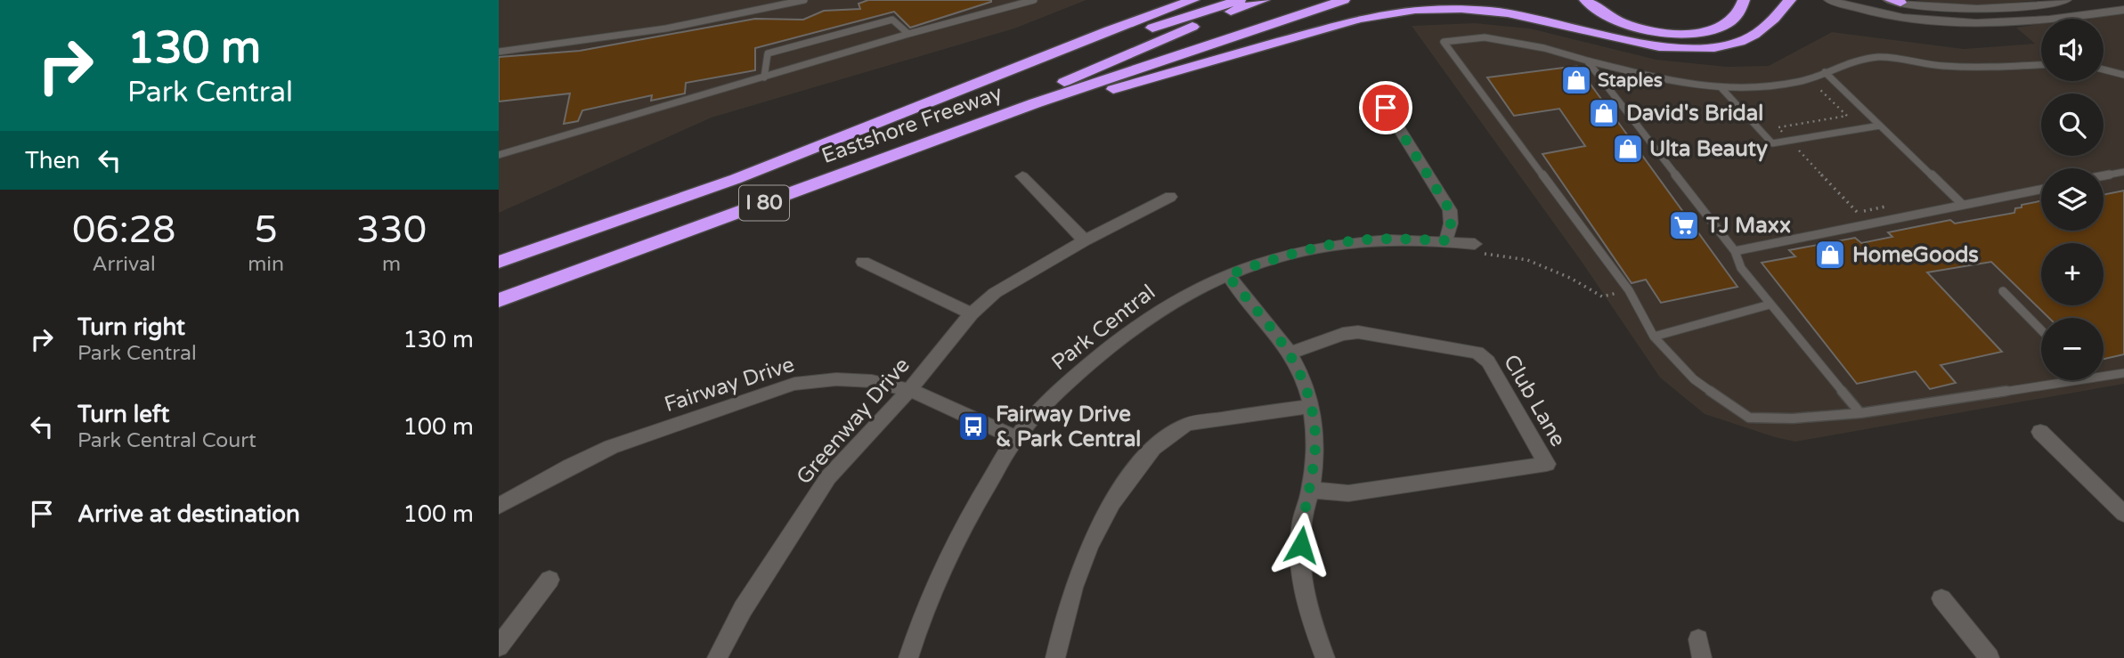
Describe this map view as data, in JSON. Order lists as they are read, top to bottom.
{
  "streets": {
    "highway": ["Eastshore Freeway", "I 80"],
    "street": [
      "Park Central",
      "Fairway Drive",
      "Club Lane",
      "Greenway Drive"
    ]
  },
  "crossings": [
    ["Park Central", "Fairway Drive"],
    ["Fairway Drive", "Greenway Drive"]
  ],
  "places": {
    "shop": [
      "Staples",
      "David's Bridal",
      "Ulta Beauty",
      "HomeGoods"
    ],
    "supermarket": ["TJ Maxx"],
    "bus stop": ["Fairway Drive & Park Central"]
  },
  "page": {
    "turn": ["130 m", "Park Central"],
    "map_buttons": ["+", "−"],
    "then": "Then",
    "eta": [
      "06:28",
      "Arrival",
      "5",
      "min",
      "330",
      "m"
    ],
    "list": [
      {
        "name": "Turn right",
        "note": "Park Central",
        "value": "130 m"
      },
      {
        "name": "Turn left",
        "note": "Park Central Court",
        "value": "100 m"
      },
      {
        "name": "Arrive at destination",
        "value": "100 m"
      }
    ]
  }
}
